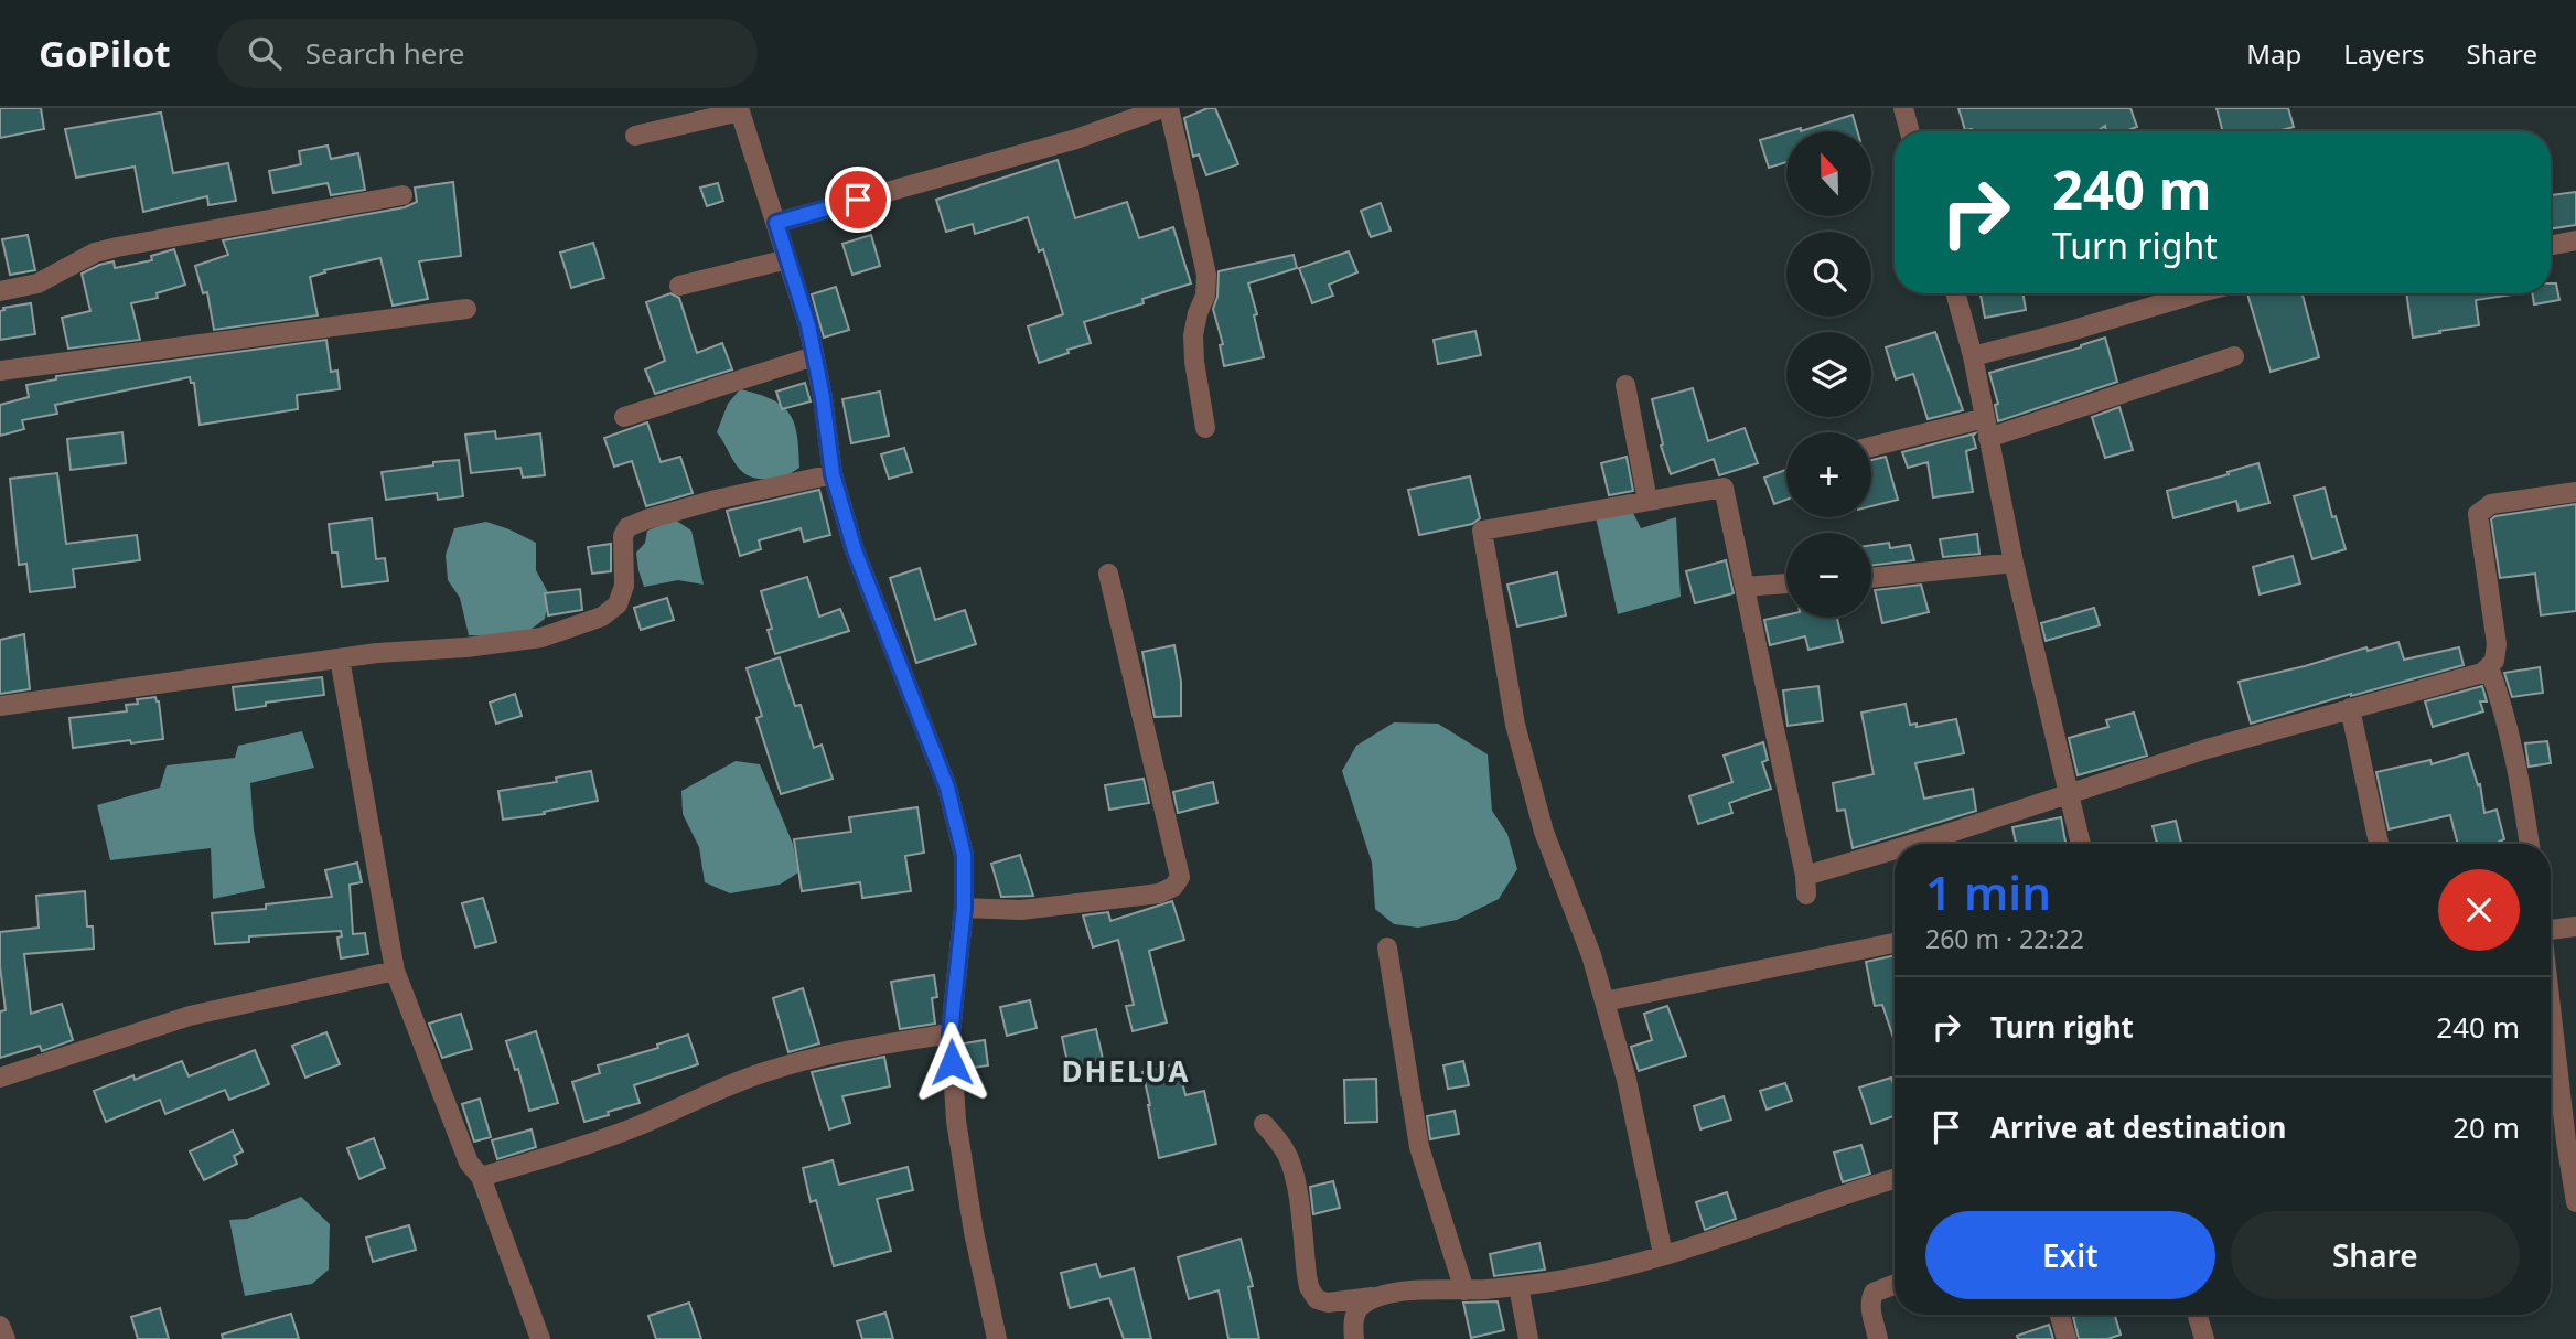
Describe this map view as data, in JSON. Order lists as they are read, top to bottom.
{
  "districts": ["DHELUA"],
  "north": "top",
  "page": {
    "header": "GoPilot",
    "search": "Search here",
    "nav": ["Map", "Layers", "Share"],
    "map_buttons": ["+", "−"],
    "turn": ["240 m", "Turn right"],
    "heading": ["1 min", "260 m · 22:22"],
    "list": [
      {
        "name": "Turn right",
        "value": "240 m"
      },
      {
        "name": "Arrive at destination",
        "value": "20 m"
      }
    ],
    "buttons": ["Exit", "Share"]
  }
}
